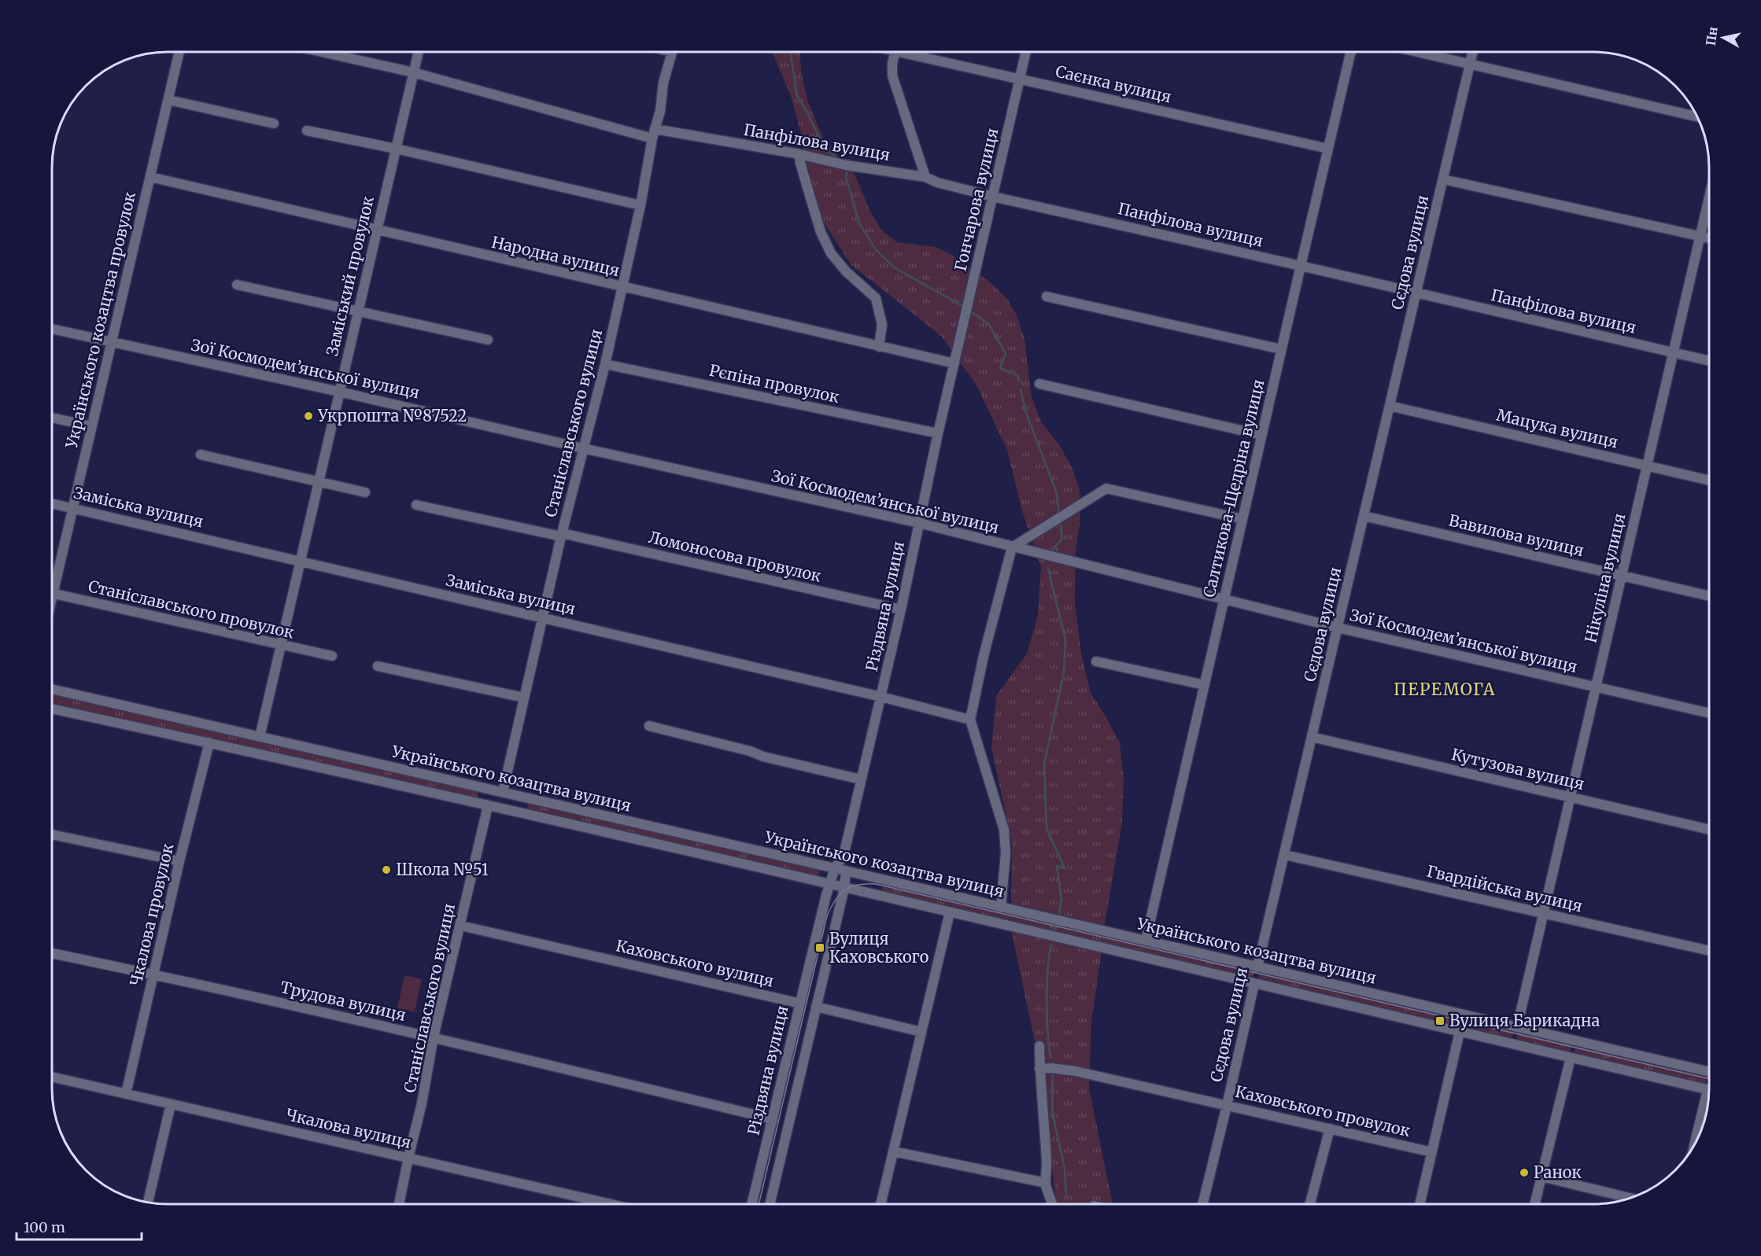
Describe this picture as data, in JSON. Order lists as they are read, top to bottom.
{
  "streets": {
    "street": [
      "Саєнка вулиця",
      "Панфілова вулиця",
      "Гончарова вулиця",
      "Сєдова вулиця",
      "Народна вулиця",
      "Заміський провулок",
      "Українського козацтва провулок",
      "Зої Космодем’янської вулиця",
      "Рєпіна провулок",
      "Станіславського вулиця",
      "Мацука вулиця",
      "Салтикова-Щедріна вулиця",
      "Заміська вулиця",
      "Вавилова вулиця",
      "Ломоносова провулок",
      "Нікуліна вулиця",
      "Різдвяна вулиця",
      "Станіславського провулок",
      "Кутузова вулиця",
      "Українського козацтва вулиця",
      "Гвардійська вулиця",
      "Чкалова провулок",
      "Каховського вулиця",
      "Трудова вулиця",
      "Каховського провулок",
      "Чкалова вулиця"
    ]
  },
  "crossings": [
    ["Саєнка вулиця", "Гончарова вулиця"],
    ["Саєнка вулиця", "Салтикова-Щедріна вулиця"],
    ["Панфілова вулиця", "Гончарова вулиця"],
    ["Панфілова вулиця", "Сєдова вулиця"],
    ["Панфілова вулиця", "Заміський провулок"],
    ["Панфілова вулиця", "Станіславського вулиця"],
    ["Панфілова вулиця", "Салтикова-Щедріна вулиця"],
    ["Панфілова вулиця", "Нікуліна вулиця"],
    ["Гончарова вулиця", "Народна вулиця"],
    ["Гончарова вулиця", "Різдвяна вулиця"],
    ["Сєдова вулиця", "Зої Космодем’янської вулиця"],
    ["Сєдова вулиця", "Мацука вулиця"],
    ["Сєдова вулиця", "Вавилова вулиця"],
    ["Сєдова вулиця", "Кутузова вулиця"],
    ["Сєдова вулиця", "Українського козацтва вулиця"],
    ["Сєдова вулиця", "Гвардійська вулиця"],
    ["Сєдова вулиця", "Каховського провулок"],
    ["Народна вулиця", "Заміський провулок"],
    ["Народна вулиця", "Українського козацтва провулок"],
    ["Народна вулиця", "Станіславського вулиця"],
    ["Народна вулиця", "Різдвяна вулиця"],
    ["Заміський провулок", "Зої Космодем’янської вулиця"],
    ["Заміський провулок", "Заміська вулиця"],
    ["Заміський провулок", "Станіславського провулок"],
    ["Заміський провулок", "Українського козацтва вулиця"],
    ["Українського козацтва провулок", "Зої Космодем’янської вулиця"],
    ["Українського козацтва провулок", "Заміська вулиця"],
    ["Зої Космодем’янської вулиця", "Станіславського вулиця"],
    ["Зої Космодем’янської вулиця", "Салтикова-Щедріна вулиця"],
    ["Зої Космодем’янської вулиця", "Нікуліна вулиця"],
    ["Зої Космодем’янської вулиця", "Різдвяна вулиця"],
    ["Рєпіна провулок", "Станіславського вулиця"],
    ["Рєпіна провулок", "Різдвяна вулиця"],
    ["Станіславського вулиця", "Заміська вулиця"],
    ["Станіславського вулиця", "Ломоносова провулок"],
    ["Станіславського вулиця", "Українського козацтва вулиця"],
    ["Станіславського вулиця", "Каховського вулиця"],
    ["Станіславського вулиця", "Трудова вулиця"],
    ["Станіславського вулиця", "Чкалова вулиця"],
    ["Мацука вулиця", "Нікуліна вулиця"],
    ["Салтикова-Щедріна вулиця", "Українського козацтва вулиця"],
    ["Заміська вулиця", "Різдвяна вулиця"],
    ["Вавилова вулиця", "Нікуліна вулиця"],
    ["Ломоносова провулок", "Різдвяна вулиця"],
    ["Нікуліна вулиця", "Кутузова вулиця"],
    ["Нікуліна вулиця", "Українського козацтва вулиця"],
    ["Нікуліна вулиця", "Гвардійська вулиця"],
    ["Різдвяна вулиця", "Українського козацтва вулиця"],
    ["Різдвяна вулиця", "Каховського вулиця"],
    ["Різдвяна вулиця", "Трудова вулиця"],
    ["Українського козацтва вулиця", "Чкалова провулок"],
    ["Чкалова провулок", "Трудова вулиця"],
    ["Чкалова провулок", "Чкалова вулиця"]
  ],
  "districts": ["ПЕРЕМОГА"],
  "places": {
    "other": ["Укрпошта №87522", "Школа №51", "Ранок"],
    "transit": ["Вулиця Каховського", "Вулиця Барикадна"]
  },
  "scale_bar": "100 m",
  "north": "left"
}
